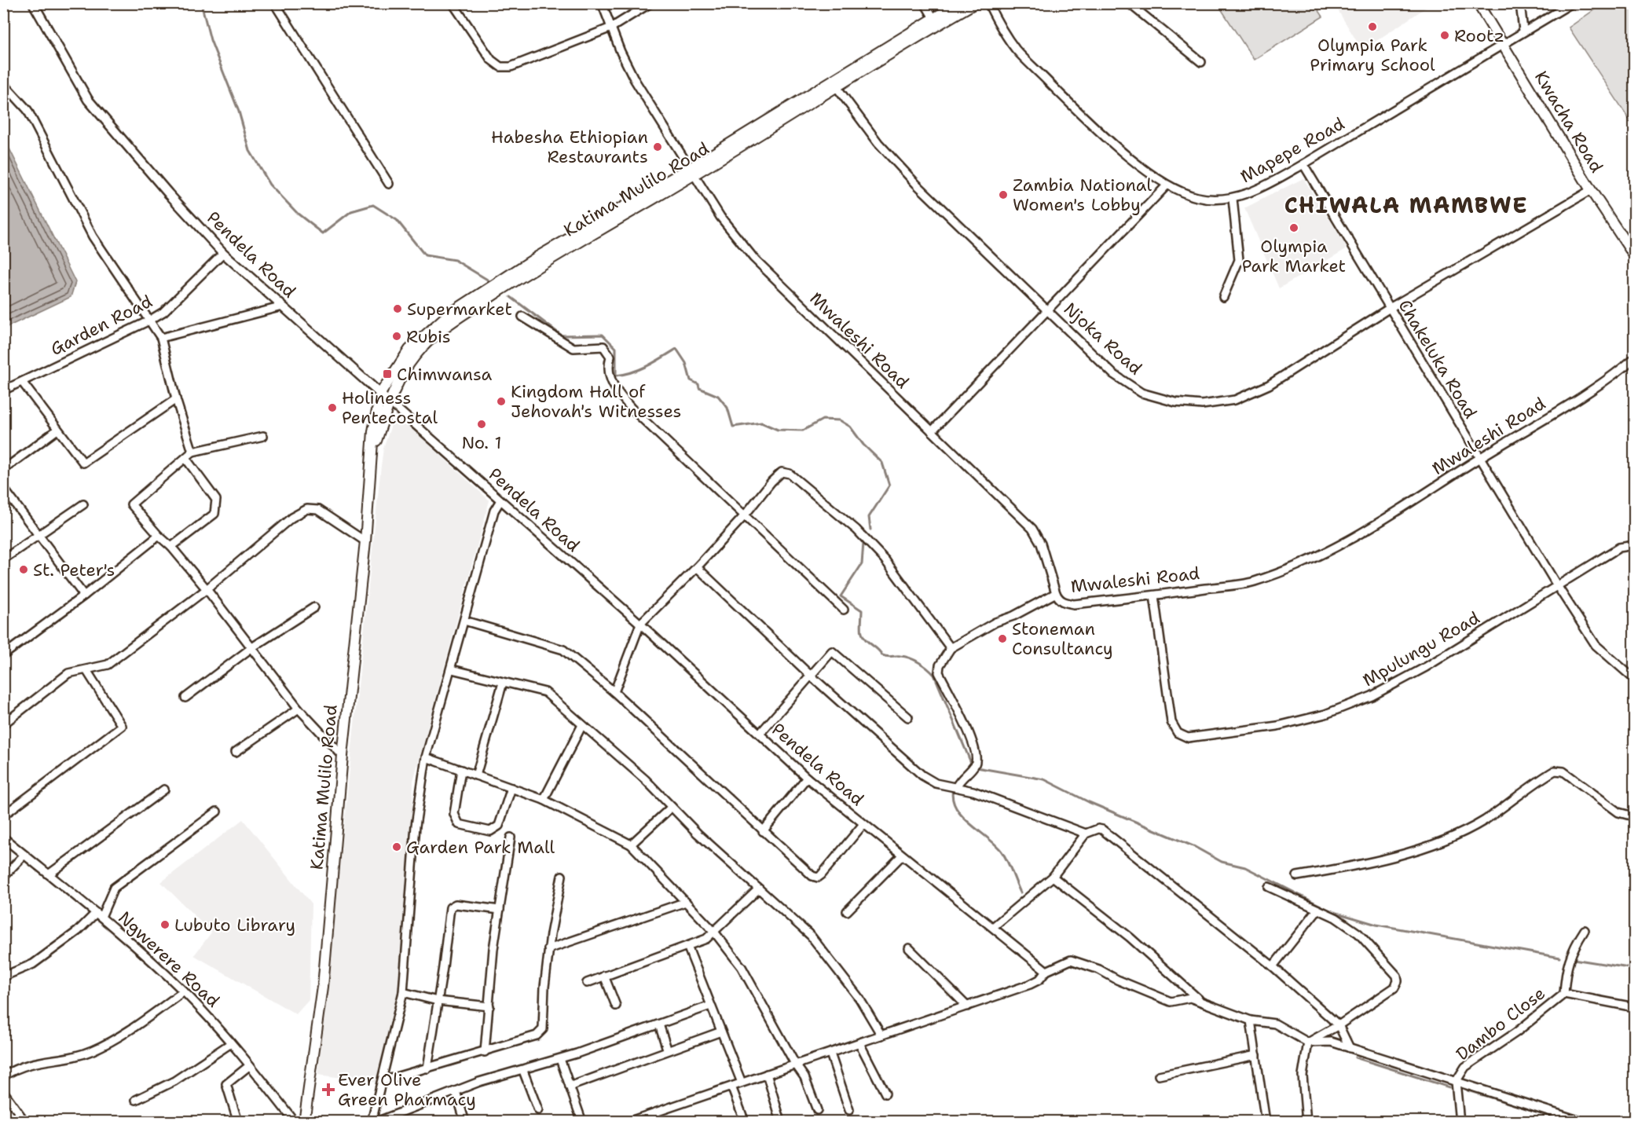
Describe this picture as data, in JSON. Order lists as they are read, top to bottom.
{
  "streets": {
    "main road": ["Kwacha Road", "Katima Mulilo Road"],
    "street": [
      "Mapepe Road",
      "Pendela Road",
      "Garden Road",
      "Njoka Road",
      "Mwaleshi Road",
      "Chakeluka Road",
      "Mpulungu Road",
      "Ngwerere Road",
      "Dambo Close"
    ]
  },
  "crossings": [
    ["Kwacha Road", "Mapepe Road"],
    ["Kwacha Road", "Njoka Road"],
    ["Mapepe Road", "Chakeluka Road"],
    ["Katima Mulilo Road", "Pendela Road"],
    ["Katima Mulilo Road", "Njoka Road"],
    ["Katima Mulilo Road", "Mwaleshi Road"],
    ["Pendela Road", "Garden Road"],
    ["Njoka Road", "Chakeluka Road"],
    ["Mwaleshi Road", "Chakeluka Road"],
    ["Mwaleshi Road", "Mpulungu Road"],
    ["Chakeluka Road", "Mpulungu Road"]
  ],
  "districts": ["CHIWALA MAMBWE"],
  "places": {
    "other": [
      "Olympia Park Primary School",
      "Rootz",
      "Habesha Ethiopian Restaurants",
      "Zambia National Women's Lobby",
      "Olympia Park Market",
      "Supermarket",
      "Rubis",
      "Kingdom Hall of Jehovah's Witnesses",
      "Holiness Pentecostal",
      "No. 1",
      "St. Peter's",
      "Stoneman Consultancy",
      "Garden Park Mall",
      "Lubuto Library"
    ],
    "transit": ["Chimwansa"],
    "health": ["Ever Olive Green Pharmacy"]
  }
}
